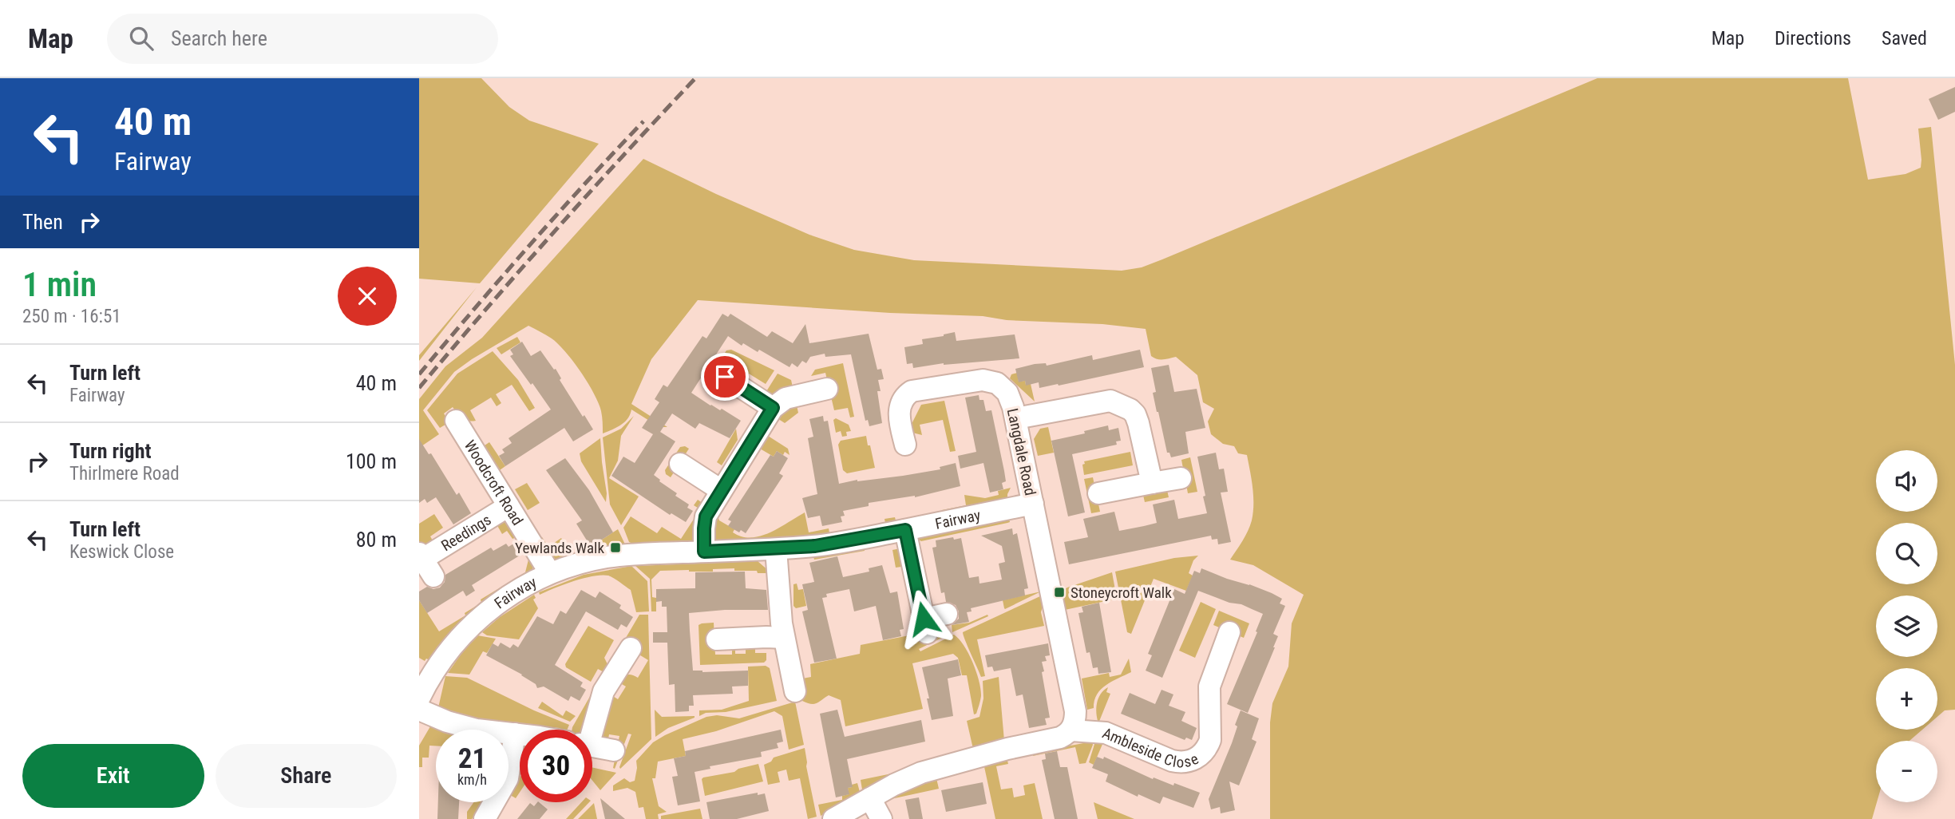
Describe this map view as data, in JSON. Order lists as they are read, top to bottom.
{
  "streets": {
    "street": [
      "Langdale Road",
      "Woodcroft Road",
      "Fairway",
      "Reedings",
      "Ambleside Close"
    ]
  },
  "crossings": [
    ["Langdale Road", "Fairway"],
    ["Woodcroft Road", "Fairway"],
    ["Woodcroft Road", "Reedings"]
  ],
  "places": {
    "transit": ["Yewlands Walk", "Stoneycroft Walk"]
  },
  "page": {
    "header": "Map",
    "search": "Search here",
    "nav": ["Map", "Directions", "Saved"],
    "turn": ["40 m", "Fairway"],
    "then": "Then",
    "heading": ["1 min", "250 m · 16:51"],
    "list": [
      {
        "name": "Turn left",
        "note": "Fairway",
        "value": "40 m"
      },
      {
        "name": "Turn right",
        "note": "Thirlmere Road",
        "value": "100 m"
      },
      {
        "name": "Turn left",
        "note": "Keswick Close",
        "value": "80 m"
      }
    ],
    "map_buttons": ["+", "−"],
    "speed": "21 km/h",
    "limit": "30",
    "buttons": ["Exit", "Share"]
  }
}
